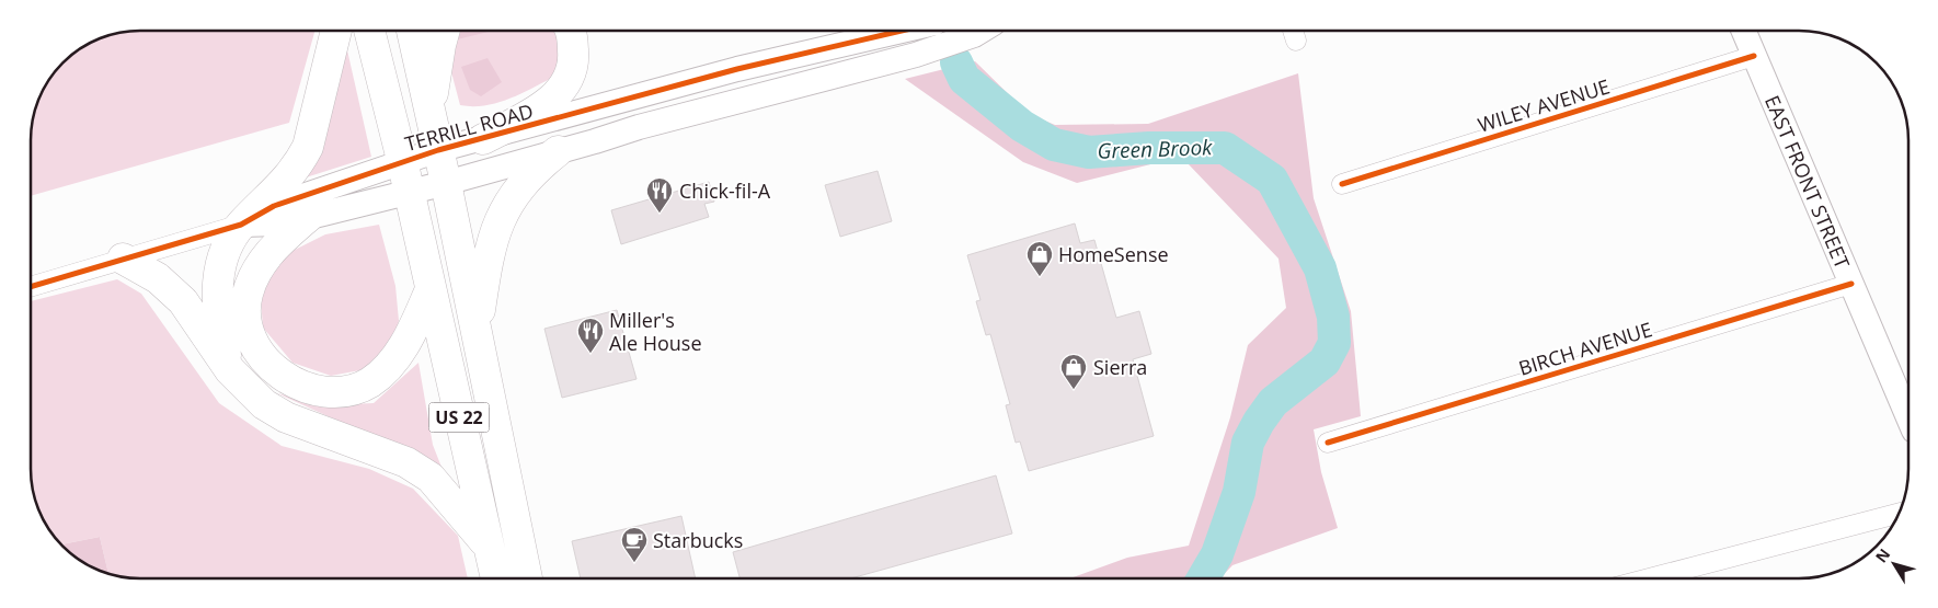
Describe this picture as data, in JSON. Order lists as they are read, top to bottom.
{
  "streets": {
    "highway": ["US 22"],
    "street": [
      "WILEY AVENUE",
      "TERRILL ROAD",
      "EAST FRONT STREET",
      "BIRCH AVENUE"
    ]
  },
  "crossings": [
    ["WILEY AVENUE", "EAST FRONT STREET"],
    ["TERRILL ROAD", "US 22"],
    ["EAST FRONT STREET", "BIRCH AVENUE"]
  ],
  "water": ["Green Brook"],
  "places": {
    "restaurant": ["Chick-fil-A", "Miller's Ale House"],
    "shop": ["HomeSense", "Sierra"],
    "cafe": ["Starbucks"]
  },
  "north": "top left"
}
